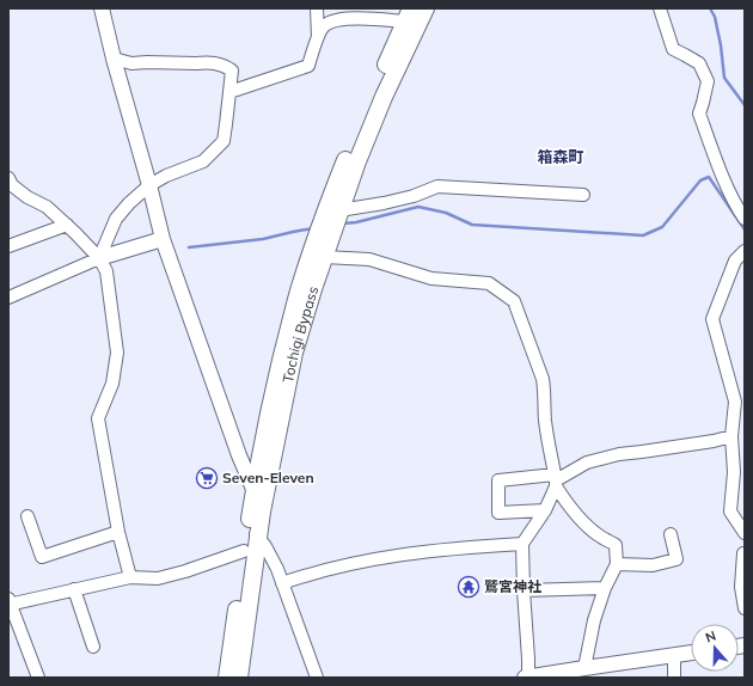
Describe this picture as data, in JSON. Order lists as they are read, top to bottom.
{
  "streets": {
    "main road": ["Tochigi Bypass"]
  },
  "districts": ["箱森町"],
  "places": {
    "supermarket": ["Seven-Eleven"],
    "temple": ["鷲宮神社"]
  },
  "north": "top"
}
